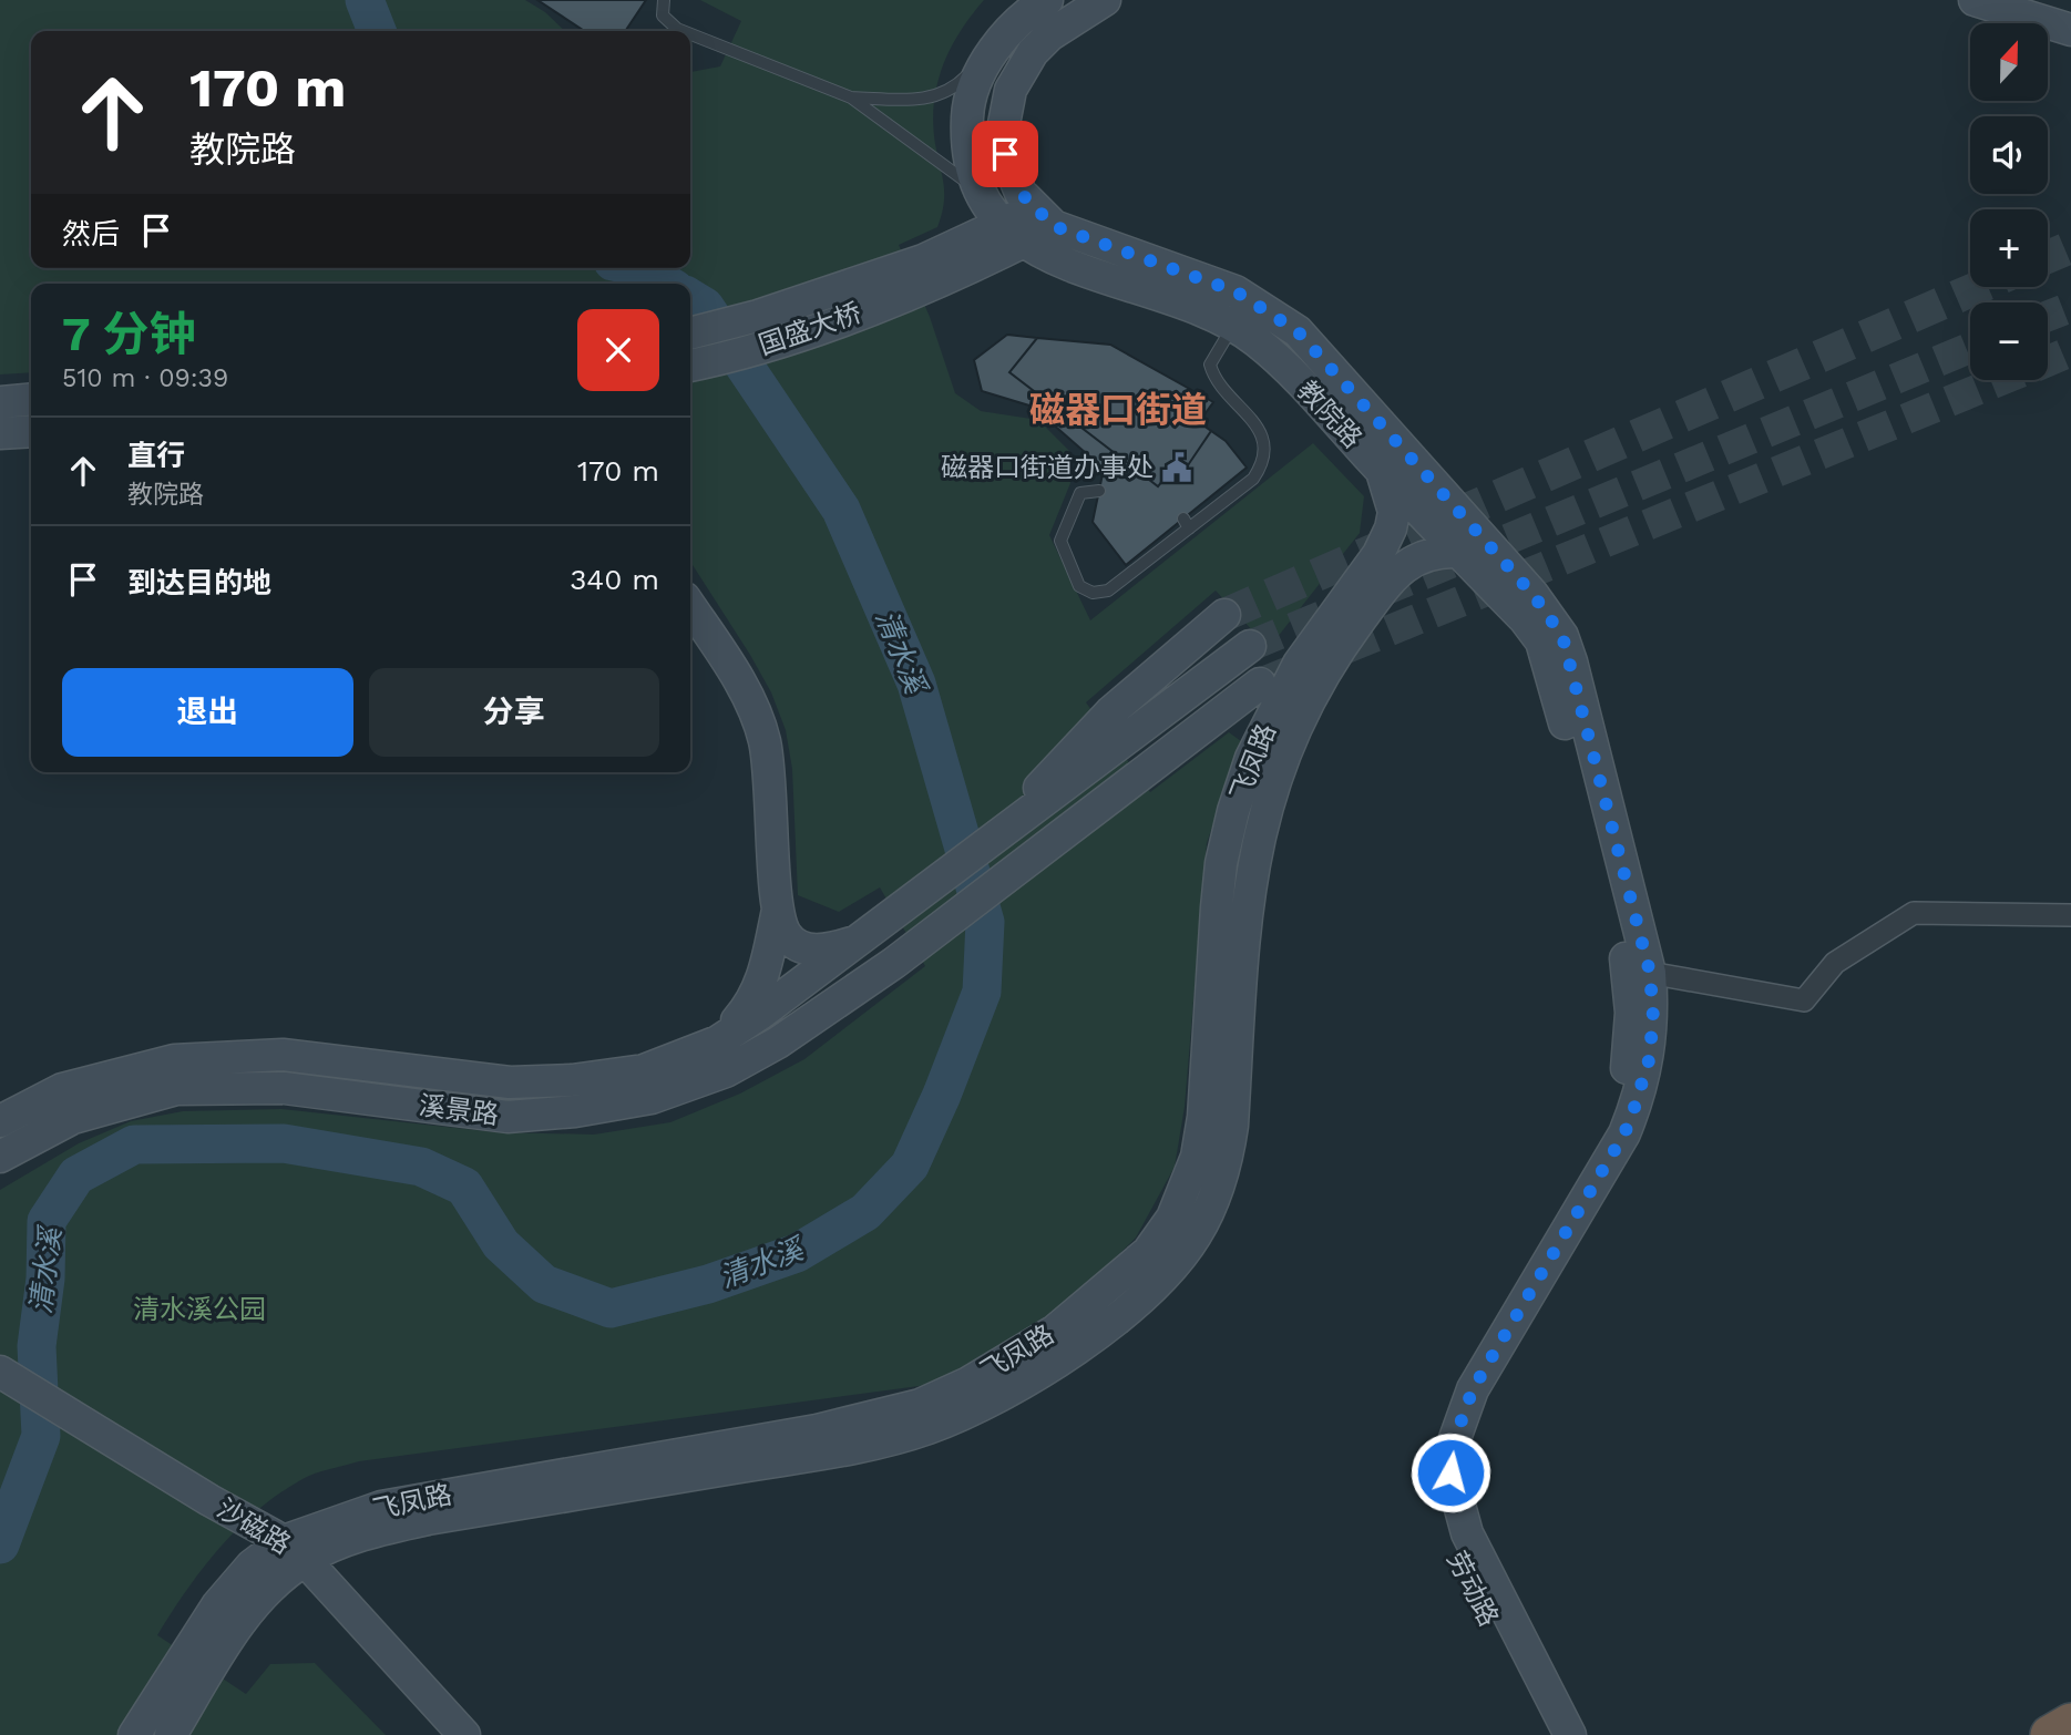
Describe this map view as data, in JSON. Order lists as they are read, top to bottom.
{
  "streets": {
    "main road": [
      "国盛大桥",
      "教院路",
      "飞凤路",
      "溪景路",
      "沙磁路",
      "劳动路"
    ]
  },
  "crossings": [
    ["教院路", "飞凤路"],
    ["教院路", "劳动路"],
    ["飞凤路", "沙磁路"]
  ],
  "districts": ["磁器口街道"],
  "water": ["清水溪"],
  "parks": ["清水溪公园"],
  "places": {
    "public building": ["磁器口街道办事处"]
  },
  "north": "top",
  "page": {
    "map_buttons": ["+", "−"],
    "turn": ["170 m", "教院路"],
    "then": "然后",
    "heading": ["7 分钟", "510 m · 09:39"],
    "list": [
      {
        "name": "直行",
        "note": "教院路",
        "value": "170 m"
      },
      {
        "name": "到达目的地",
        "value": "340 m"
      }
    ],
    "buttons": ["退出", "分享"]
  }
}
